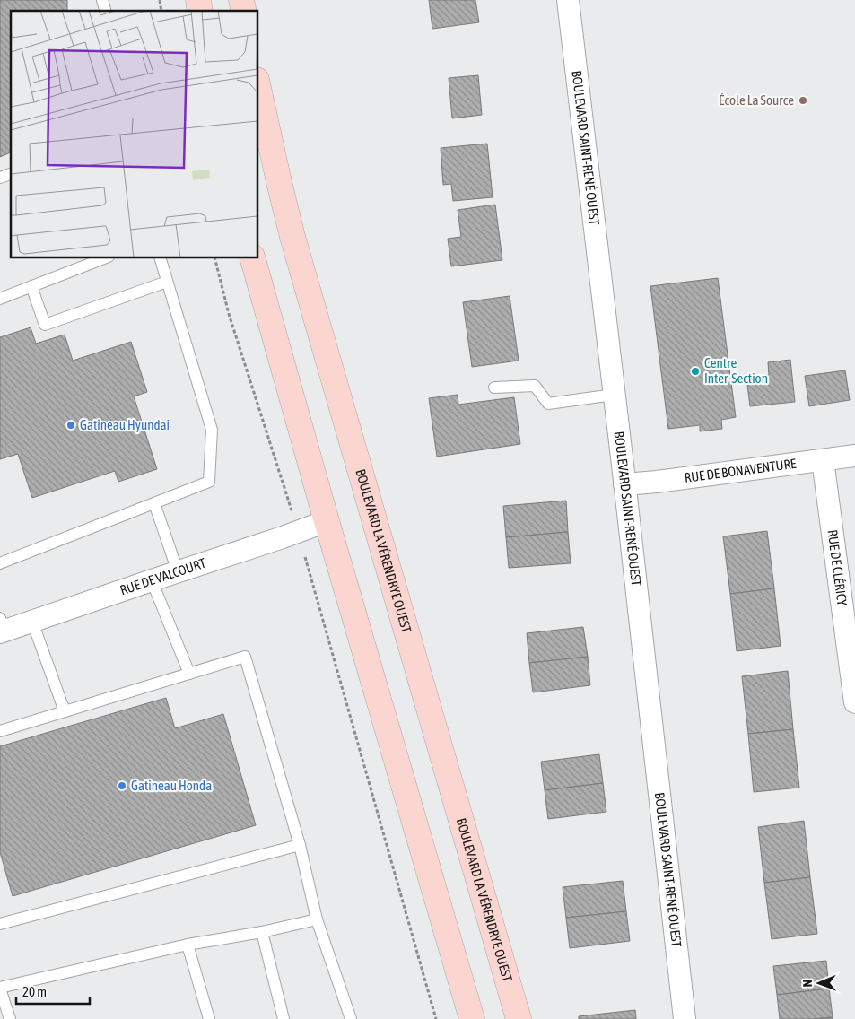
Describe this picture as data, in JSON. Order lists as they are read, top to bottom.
{
  "streets": {
    "main road": ["BOULEVARD LA VÉRENDRYE OUEST"],
    "street": [
      "BOULEVARD SAINT-RENÉ OUEST",
      "RUE DE BONAVENTURE",
      "RUE DE CLÉRICY",
      "RUE DE VALCOURT"
    ]
  },
  "crossings": [
    ["BOULEVARD SAINT-RENÉ OUEST", "RUE DE BONAVENTURE"],
    ["RUE DE BONAVENTURE", "RUE DE CLÉRICY"]
  ],
  "places": [
    "École La Source",
    "Centre Inter-Section",
    "Gatineau Hyundai",
    "Gatineau Honda"
  ],
  "scale_bar": "20 m",
  "north": "left"
}
